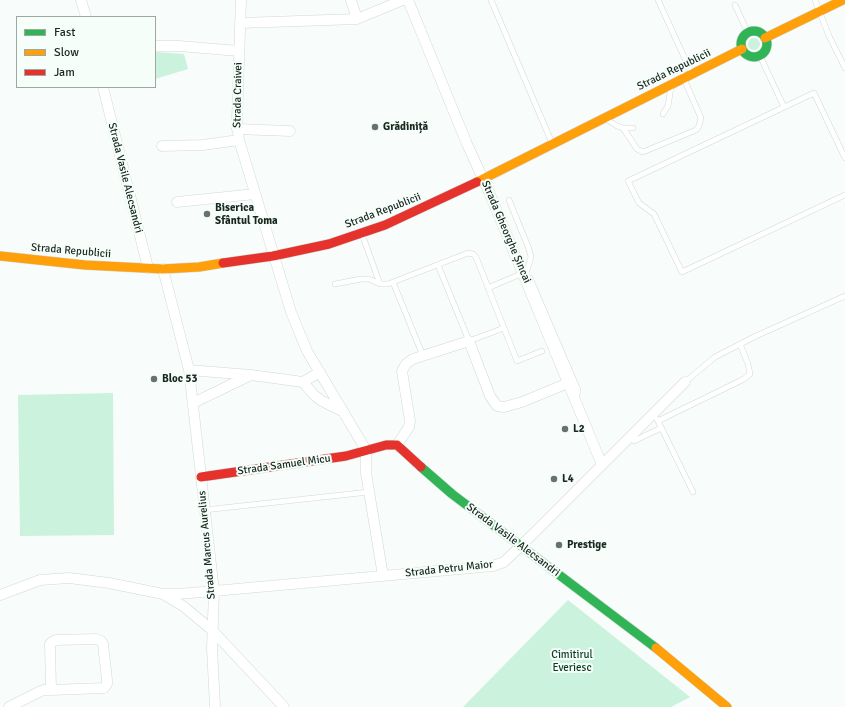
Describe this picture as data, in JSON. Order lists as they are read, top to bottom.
{
  "streets": {
    "main road": ["Strada Republicii", "Strada Vasile Alecsandri", "Strada Samuel Micu"],
    "street": [
      "Strada Craivei",
      "Strada Gheorghe Șincai",
      "Strada Marcus Aurelius",
      "Strada Petru Maior"
    ]
  },
  "crossings": [
    ["Strada Republicii", "Strada Craivei"],
    ["Strada Republicii", "Strada Vasile Alecsandri"],
    ["Strada Republicii", "Strada Gheorghe Șincai"],
    ["Strada Vasile Alecsandri", "Strada Petru Maior"],
    ["Strada Gheorghe Șincai", "Strada Petru Maior"],
    ["Strada Samuel Micu", "Strada Marcus Aurelius"],
    ["Strada Marcus Aurelius", "Strada Petru Maior"]
  ],
  "parks": ["Cimitirul Everiesc"],
  "places": [
    "Grădiniță",
    "Biserica Sfântul Toma",
    "Bloc 53",
    "L2",
    "L4",
    "Prestige"
  ],
  "legend": ["Fast", "Slow", "Jam"]
}
